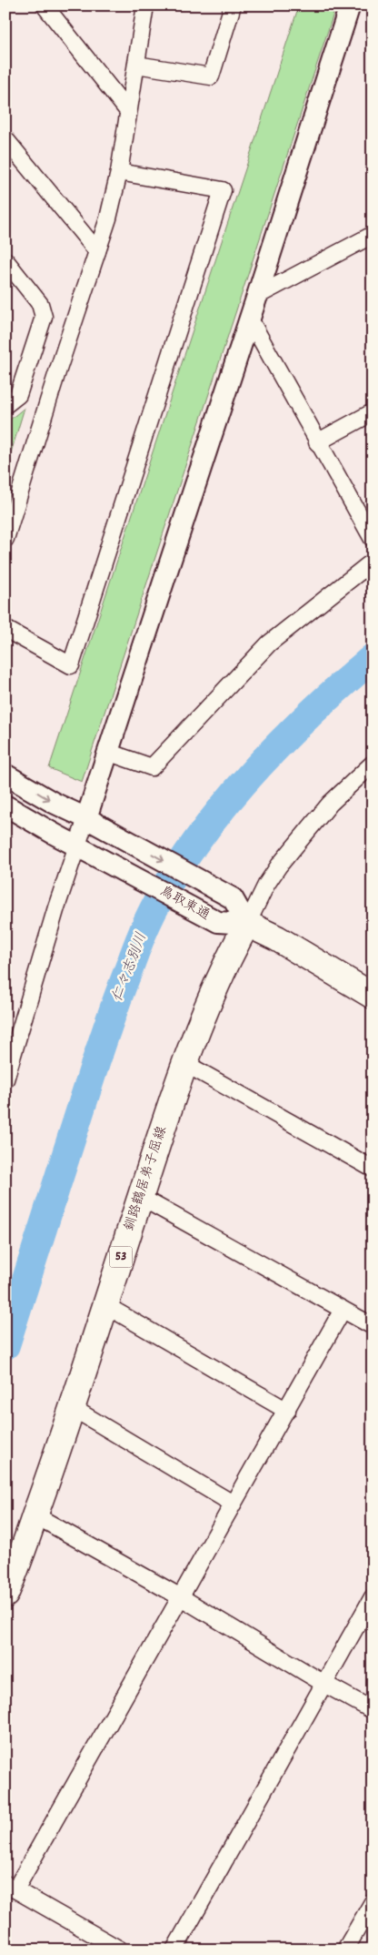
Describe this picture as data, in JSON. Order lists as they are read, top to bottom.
{
  "streets": {
    "main road": ["釧路鶴居弟子屈線", "53"],
    "street": ["鳥取東通"]
  },
  "crossings": [
    ["鳥取東通", "釧路鶴居弟子屈線"]
  ],
  "water": ["仁々志別川"]
}
